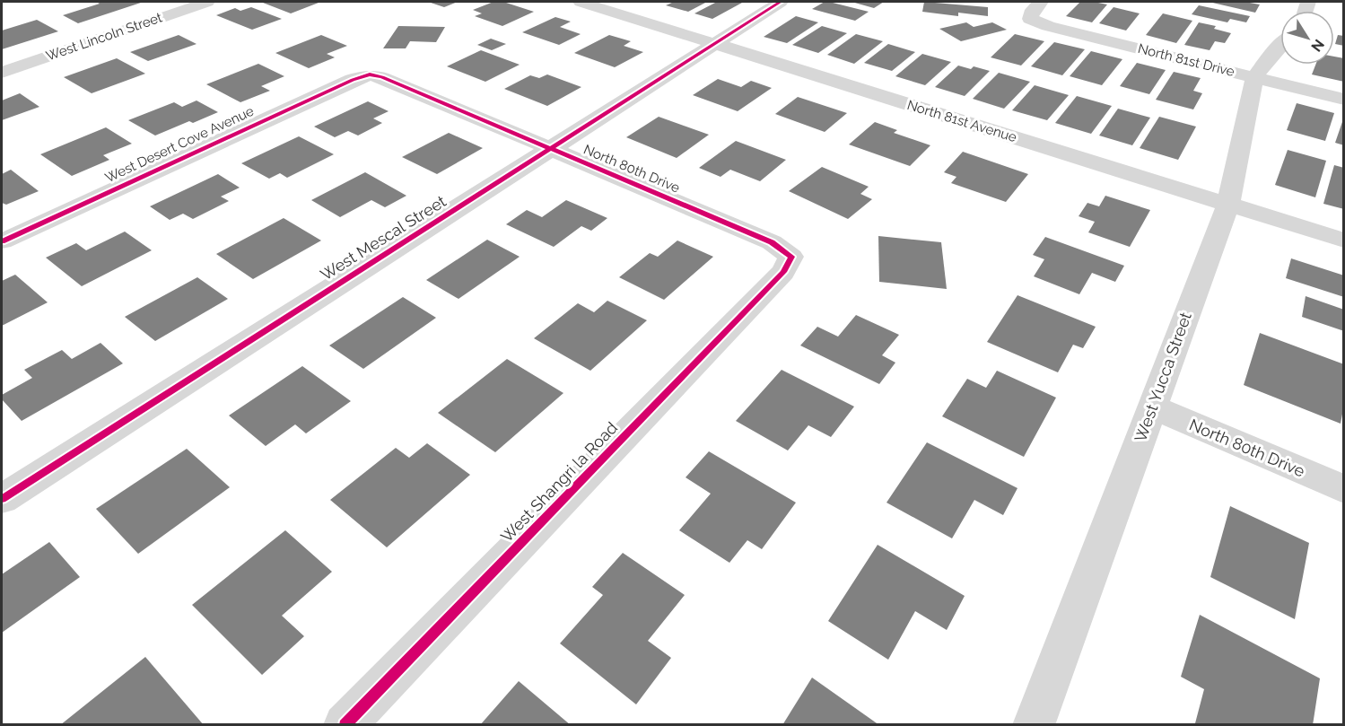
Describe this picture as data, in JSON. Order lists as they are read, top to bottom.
{
  "streets": {
    "street": [
      "West Lincoln Street",
      "North 81st Drive",
      "North 81st Avenue",
      "West Desert Cove Avenue",
      "North 80th Drive",
      "West Mescal Street",
      "West Yucca Street",
      "West Shangri la Road"
    ]
  },
  "crossings": [
    ["North 81st Drive", "West Yucca Street"],
    ["North 81st Avenue", "West Mescal Street"],
    ["North 81st Avenue", "West Yucca Street"],
    ["West Desert Cove Avenue", "North 80th Drive"],
    ["North 80th Drive", "West Mescal Street"],
    ["North 80th Drive", "West Yucca Street"],
    ["North 80th Drive", "West Shangri la Road"]
  ],
  "north": "bottom right"
}
